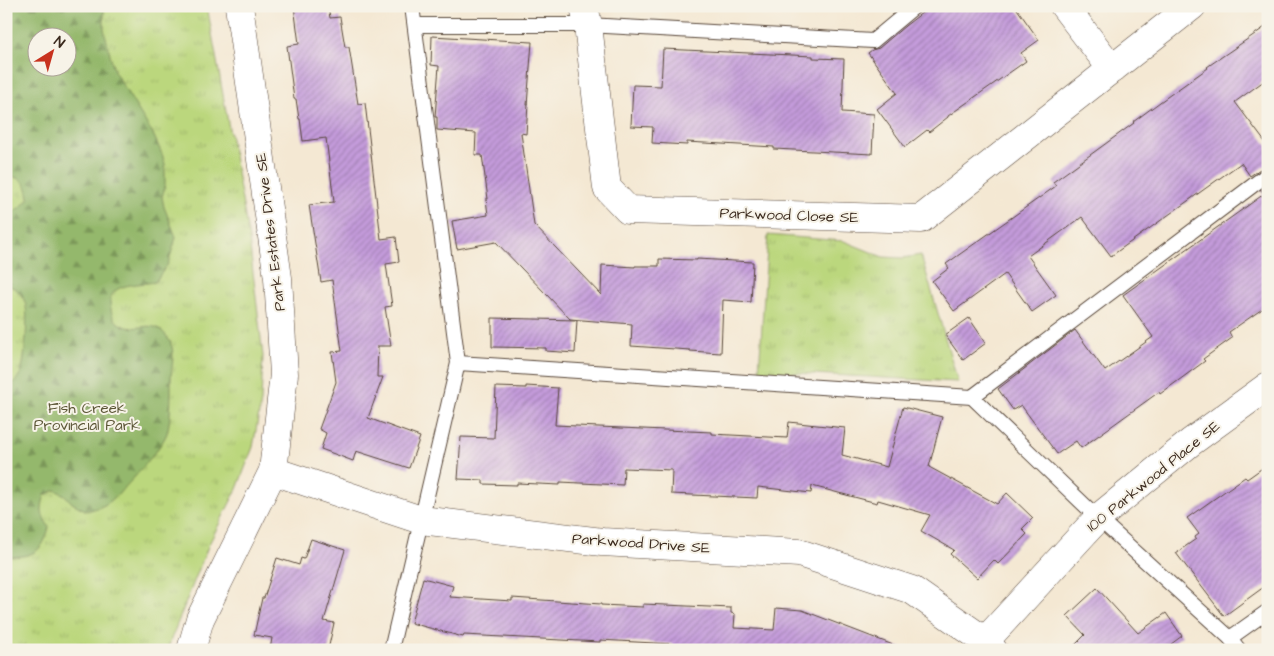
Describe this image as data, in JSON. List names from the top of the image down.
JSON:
{
  "streets": {
    "street": [
      "Parkwood Close SE",
      "Park Estates Drive SE",
      "100 Parkwood Place SE",
      "Parkwood Drive SE"
    ]
  },
  "crossings": [
    ["Park Estates Drive SE", "Parkwood Drive SE"],
    ["100 Parkwood Place SE", "Parkwood Drive SE"]
  ],
  "parks": ["Fish Creek Provincial Park"],
  "north": "top right"
}
